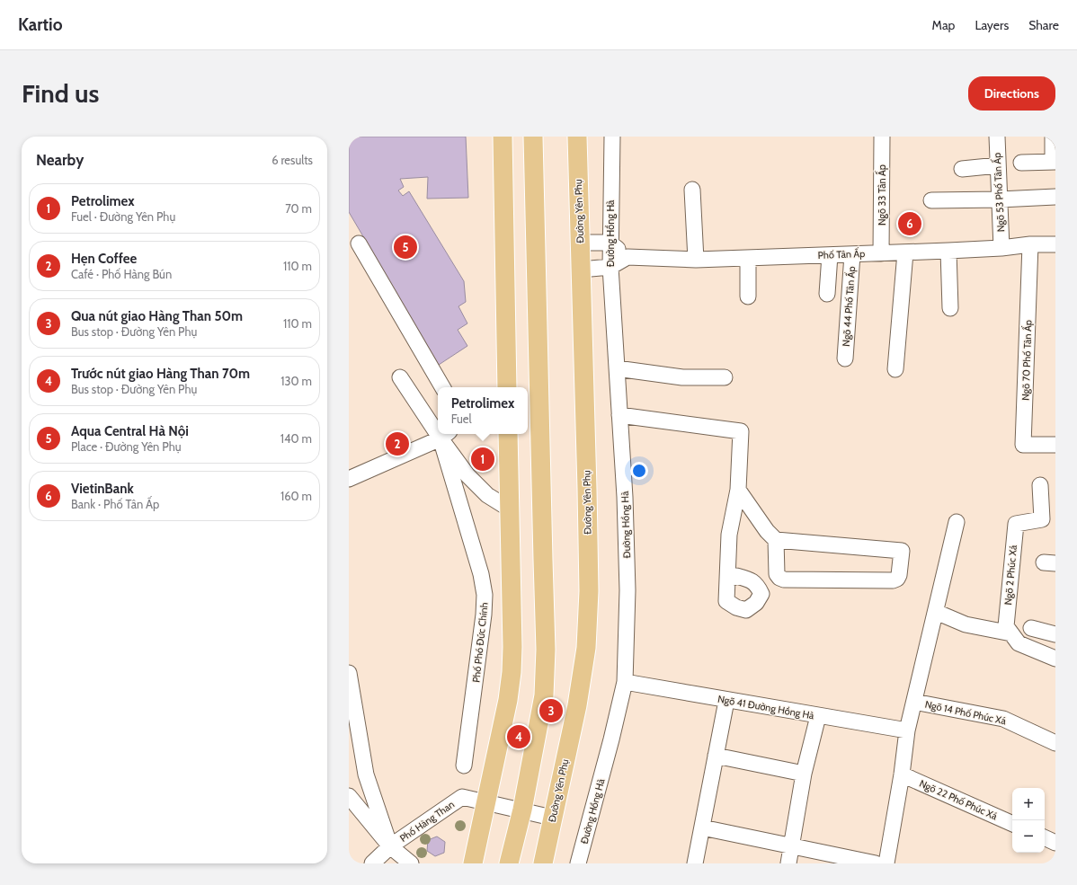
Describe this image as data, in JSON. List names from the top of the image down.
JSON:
{
  "streets": {
    "main road": ["Đường Yên Phụ"],
    "street": [
      "Ngõ 53 Phố Tân Ấp",
      "Ngõ 33 Tân Ấp",
      "Đường Hồng Hà",
      "Phố Tân Ấp",
      "Ngõ 44 Phố Tân Ấp",
      "Ngõ 70 Phố Tân Ấp",
      "Ngõ 2 Phúc Xá",
      "Phố Phó Đức Chính",
      "Ngõ 41 Đường Hồng Hà",
      "Ngõ 14 Phố Phúc Xá",
      "Ngõ 22 Phố Phúc Xá",
      "Phố Hàng Than"
    ]
  },
  "crossings": [
    ["Ngõ 53 Phố Tân Ấp", "Phố Tân Ấp"],
    ["Ngõ 33 Tân Ấp", "Phố Tân Ấp"],
    ["Đường Yên Phụ", "Phố Hàng Than"],
    ["Đường Hồng Hà", "Ngõ 41 Đường Hồng Hà"],
    ["Phố Tân Ấp", "Ngõ 44 Phố Tân Ấp"],
    ["Phố Tân Ấp", "Ngõ 70 Phố Tân Ấp"]
  ],
  "page": {
    "header": "Kartio",
    "nav": ["Map", "Layers", "Share"],
    "buttons": "Directions",
    "title": "Find us",
    "heading": ["Nearby", "6 results"],
    "list": [
      {
        "mark": "1",
        "name": "Petrolimex",
        "note": "Fuel · Đường Yên Phụ",
        "value": "70 m"
      },
      {
        "mark": "2",
        "name": "Hẹn Coffee",
        "note": "Café · Phố Hàng Bún",
        "value": "110 m"
      },
      {
        "mark": "3",
        "name": "Qua nút giao Hàng Than 50m",
        "note": "Bus stop · Đường Yên Phụ",
        "value": "110 m"
      },
      {
        "mark": "4",
        "name": "Trước nút giao Hàng Than 70m",
        "note": "Bus stop · Đường Yên Phụ",
        "value": "130 m"
      },
      {
        "mark": "5",
        "name": "Aqua Central Hà Nội",
        "note": "Place · Đường Yên Phụ",
        "value": "140 m"
      },
      {
        "mark": "6",
        "name": "VietinBank",
        "note": "Bank · Phố Tân Ấp",
        "value": "160 m"
      }
    ],
    "pins": [
      "6",
      "5",
      "2",
      "1",
      "3",
      "4"
    ],
    "popup": ["Petrolimex", "Fuel"],
    "map_buttons": ["+", "−"]
  }
}
